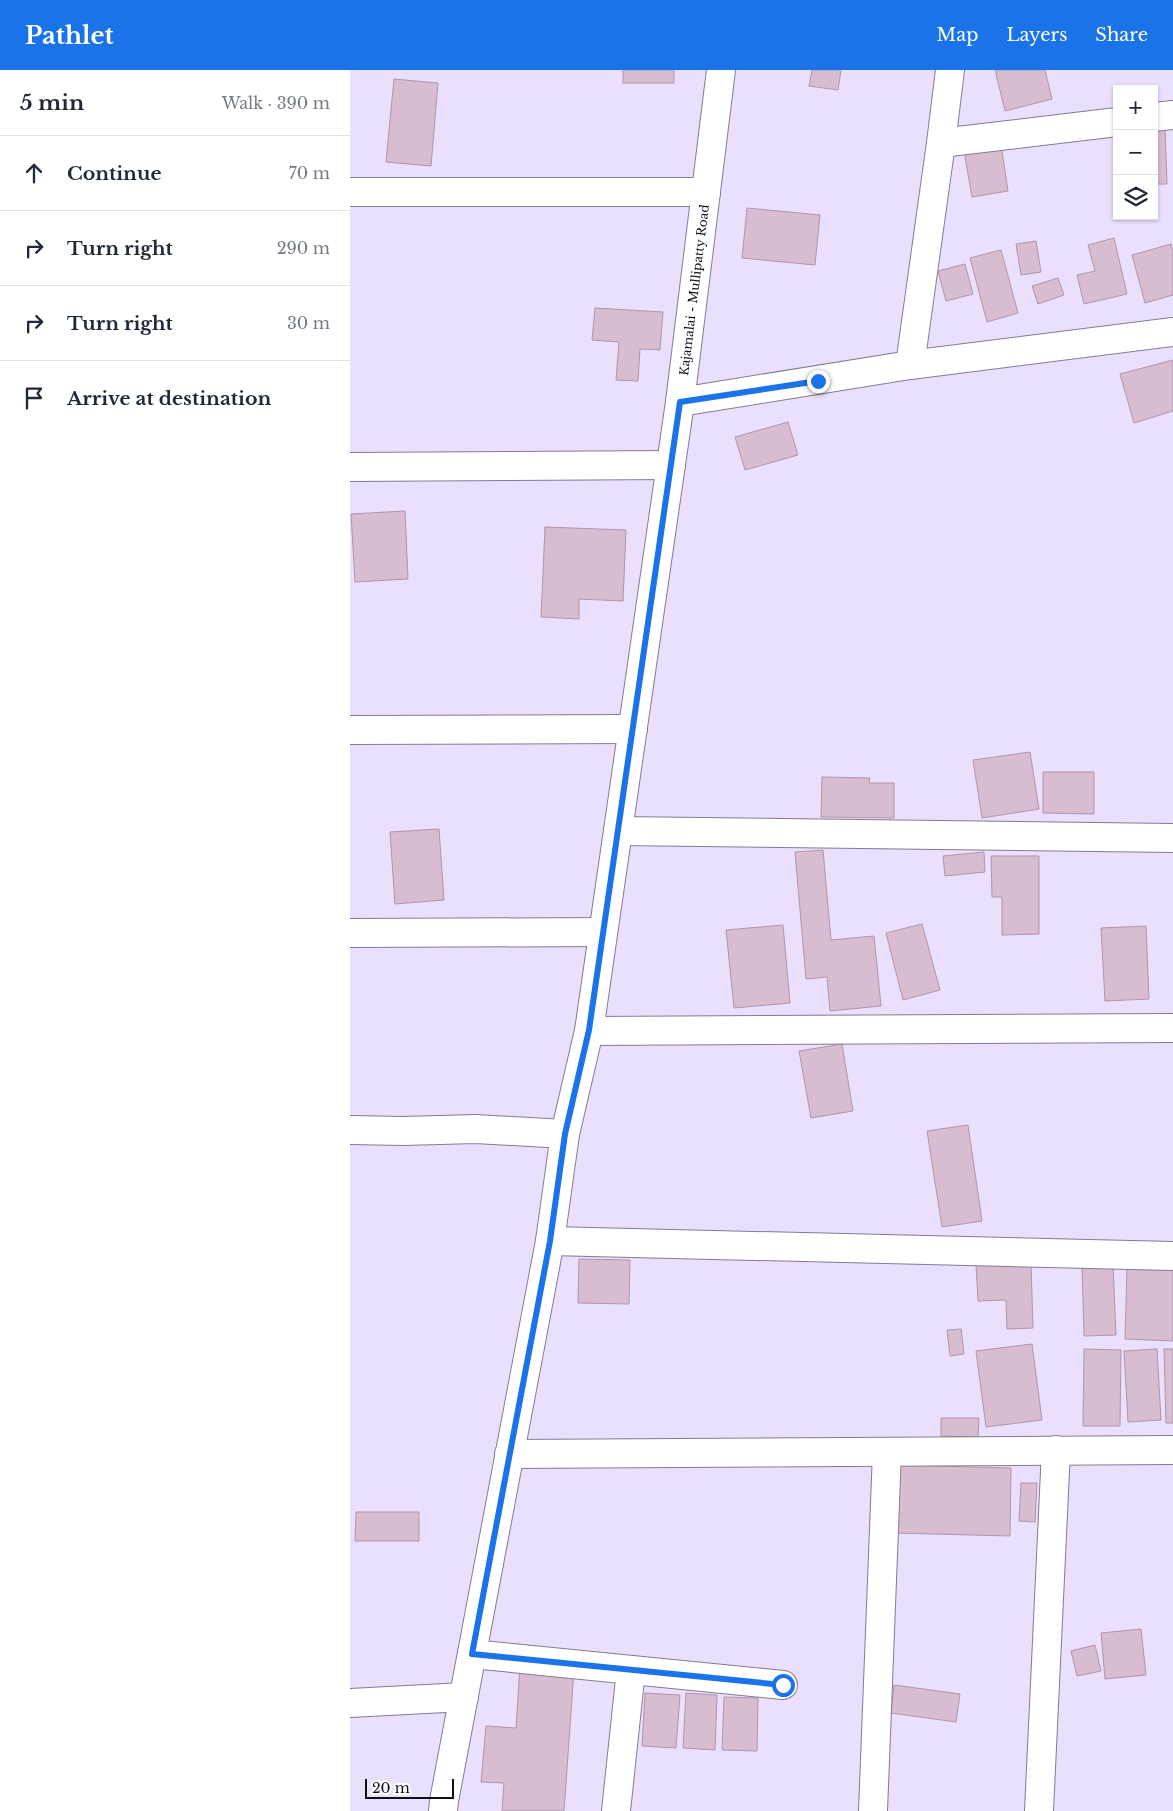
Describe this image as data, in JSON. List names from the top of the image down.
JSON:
{
  "streets": {
    "street": ["Kajamalai - Mullipatty Road"]
  },
  "scale_bar": "20 m",
  "page": {
    "header": "Pathlet",
    "nav": ["Map", "Layers", "Share"],
    "heading": ["5 min", "Walk · 390 m"],
    "map_buttons": ["+", "−"],
    "list": [
      ["Continue", "70 m"],
      ["Turn right", "290 m"],
      ["Turn right", "30 m"],
      "Arrive at destination"
    ],
    "scale": "20 m"
  }
}
